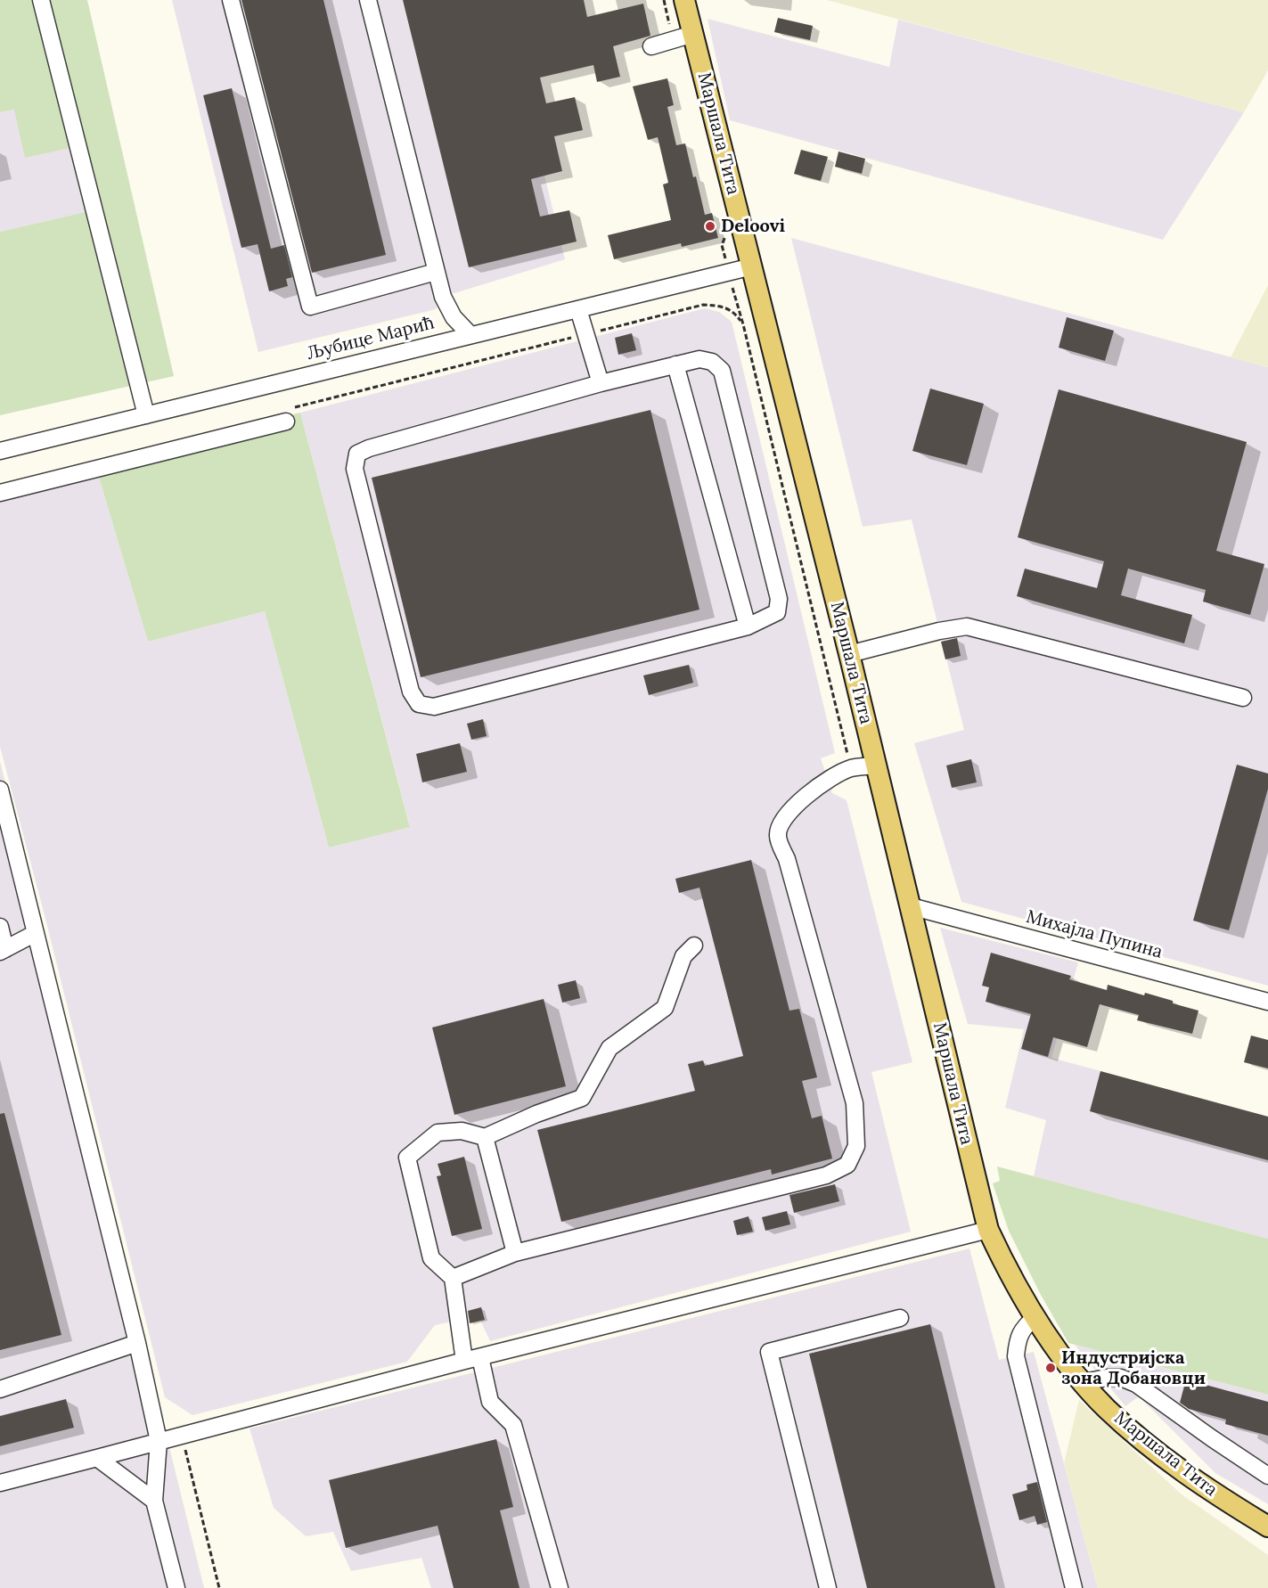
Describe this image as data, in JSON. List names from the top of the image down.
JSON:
{
  "streets": {
    "main road": ["Маршала Тита"],
    "street": ["Љубице Марић", "Михајла Пупина"]
  },
  "crossings": [
    ["Маршала Тита", "Љубице Марић"],
    ["Маршала Тита", "Михајла Пупина"]
  ],
  "places": ["Deloovi", "Индустријска зона Добановци"]
}
